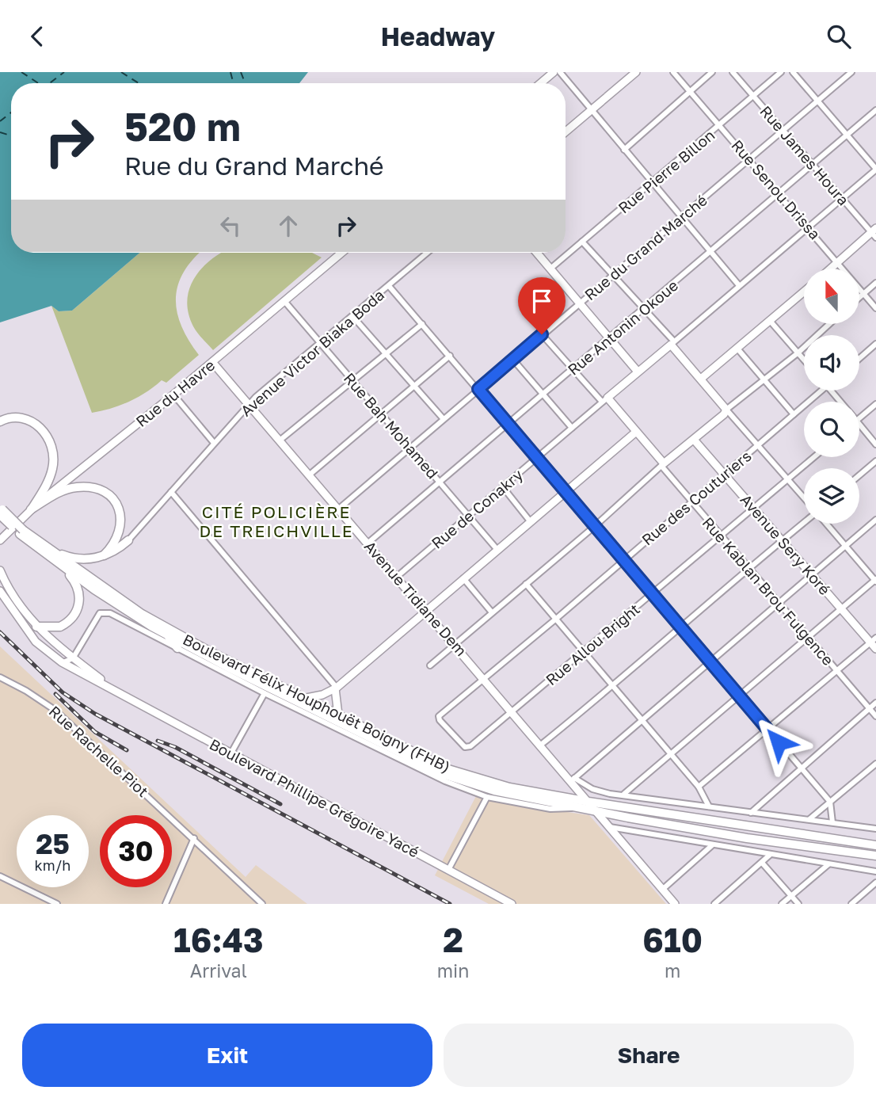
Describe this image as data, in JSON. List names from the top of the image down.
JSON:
{
  "streets": {
    "main road": ["Boulevard Félix Houphouët Boigny (FHB)"],
    "street": [
      "Rue James Houra",
      "Rue Pierre Billon",
      "Rue Senou Drissa",
      "Rue du Grand Marché",
      "Rue Antonin Okoue",
      "Avenue Victor Biaka Boda",
      "Rue du Havre",
      "Rue Bah Mohamed",
      "Rue des Couturiers",
      "Rue de Conakry",
      "Avenue Sery Koré",
      "Rue Kablan Brou Fulgence",
      "Avenue Tidiane Dem",
      "Rue Allou Bright",
      "Rue Rachelle Piot",
      "Boulevard Phillipe Grégoire Yacé"
    ]
  },
  "crossings": [
    ["Rue James Houra", "Rue Pierre Billon"],
    ["Rue James Houra", "Rue du Grand Marché"],
    ["Rue James Houra", "Rue Antonin Okoue"],
    ["Rue Pierre Billon", "Rue Senou Drissa"],
    ["Rue Senou Drissa", "Rue du Grand Marché"],
    ["Rue Senou Drissa", "Rue Antonin Okoue"],
    ["Rue du Grand Marché", "Rue Bah Mohamed"],
    ["Rue du Grand Marché", "Avenue Tidiane Dem"],
    ["Rue Antonin Okoue", "Rue Bah Mohamed"],
    ["Rue Antonin Okoue", "Avenue Tidiane Dem"],
    ["Avenue Victor Biaka Boda", "Rue Bah Mohamed"],
    ["Avenue Victor Biaka Boda", "Avenue Tidiane Dem"],
    ["Rue du Havre", "Rue Bah Mohamed"],
    ["Rue du Havre", "Avenue Tidiane Dem"],
    ["Rue Bah Mohamed", "Rue de Conakry"],
    ["Rue des Couturiers", "Avenue Sery Koré"],
    ["Rue des Couturiers", "Rue Kablan Brou Fulgence"],
    ["Rue des Couturiers", "Avenue Tidiane Dem"],
    ["Rue des Couturiers", "Rue Allou Bright"],
    ["Rue de Conakry", "Avenue Tidiane Dem"],
    ["Avenue Sery Koré", "Rue Allou Bright"],
    ["Rue Kablan Brou Fulgence", "Rue Allou Bright"],
    ["Avenue Tidiane Dem", "Rue Allou Bright"],
    ["Avenue Tidiane Dem", "Boulevard Félix Houphouët Boigny (FHB)"],
    ["Boulevard Félix Houphouët Boigny (FHB)", "Boulevard Phillipe Grégoire Yacé"]
  ],
  "districts": ["CITÉ POLICIÈRE DE TREICHVILLE"],
  "north": "top",
  "page": {
    "header": "Headway",
    "turn": ["520 m", "Rue du Grand Marché"],
    "speed": "25 km/h",
    "limit": "30",
    "eta": [
      "16:43",
      "Arrival",
      "2",
      "min",
      "610",
      "m"
    ],
    "buttons": ["Exit", "Share"]
  }
}
